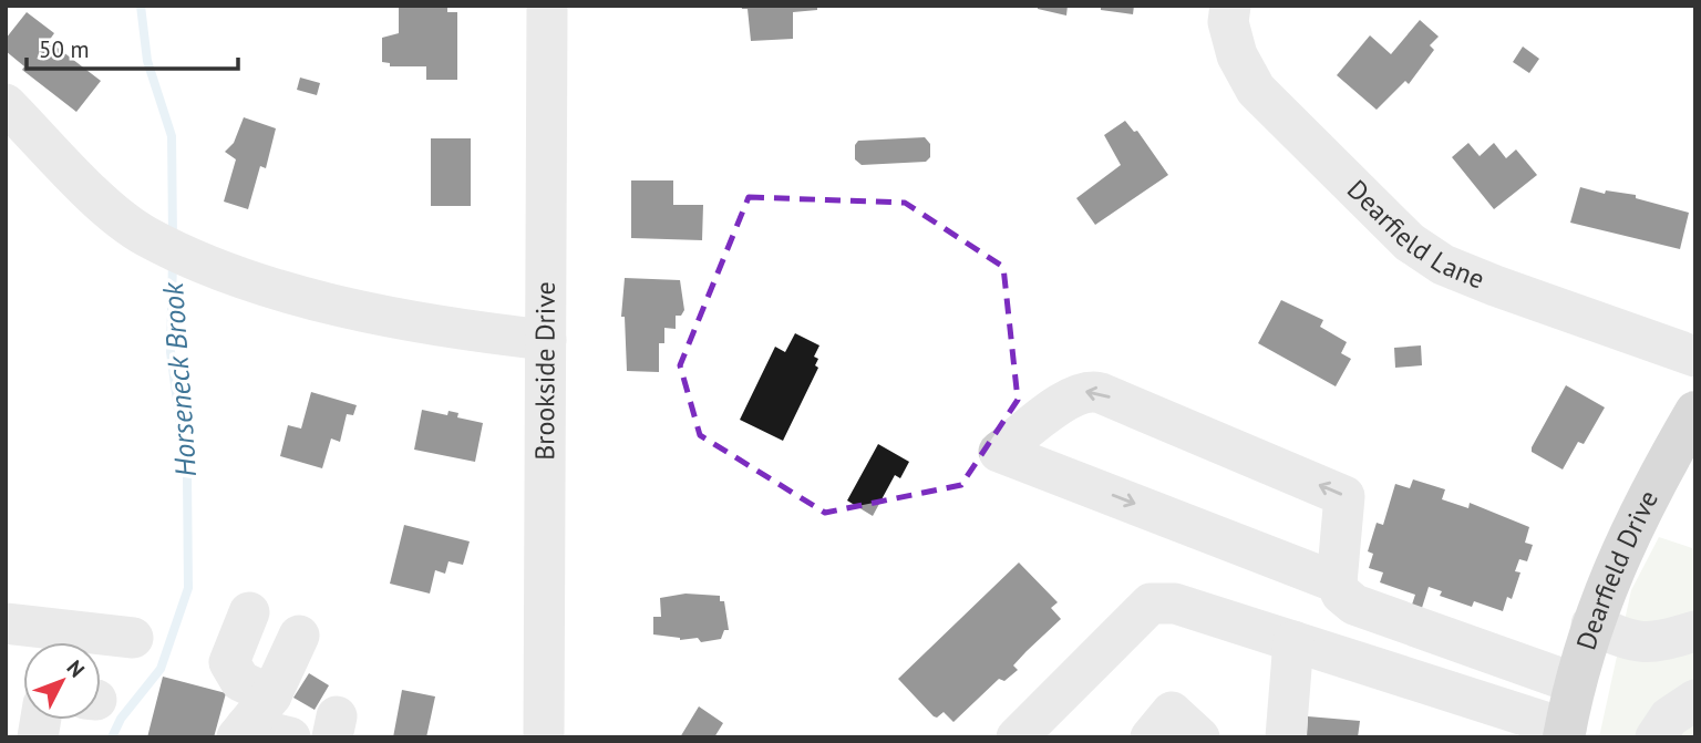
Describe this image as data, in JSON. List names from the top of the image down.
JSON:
{
  "streets": {
    "main road": ["Dearfield Drive"],
    "street": ["Dearfield Lane", "Brookside Drive"]
  },
  "water": ["Horseneck Brook"],
  "scale_bar": "50 m",
  "north": "top right"
}
